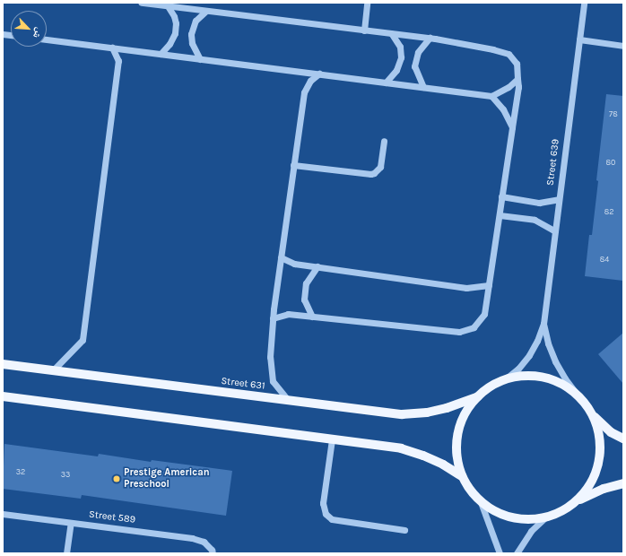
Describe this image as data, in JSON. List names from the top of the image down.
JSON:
{
  "streets": {
    "main road": ["Street 631"],
    "street": ["Street 639", "Street 589"]
  },
  "places": ["Prestige American Preschool"],
  "house_numbers": [
    "78",
    "80",
    "82",
    "84",
    "32",
    "33"
  ],
  "north": "bottom right"
}
